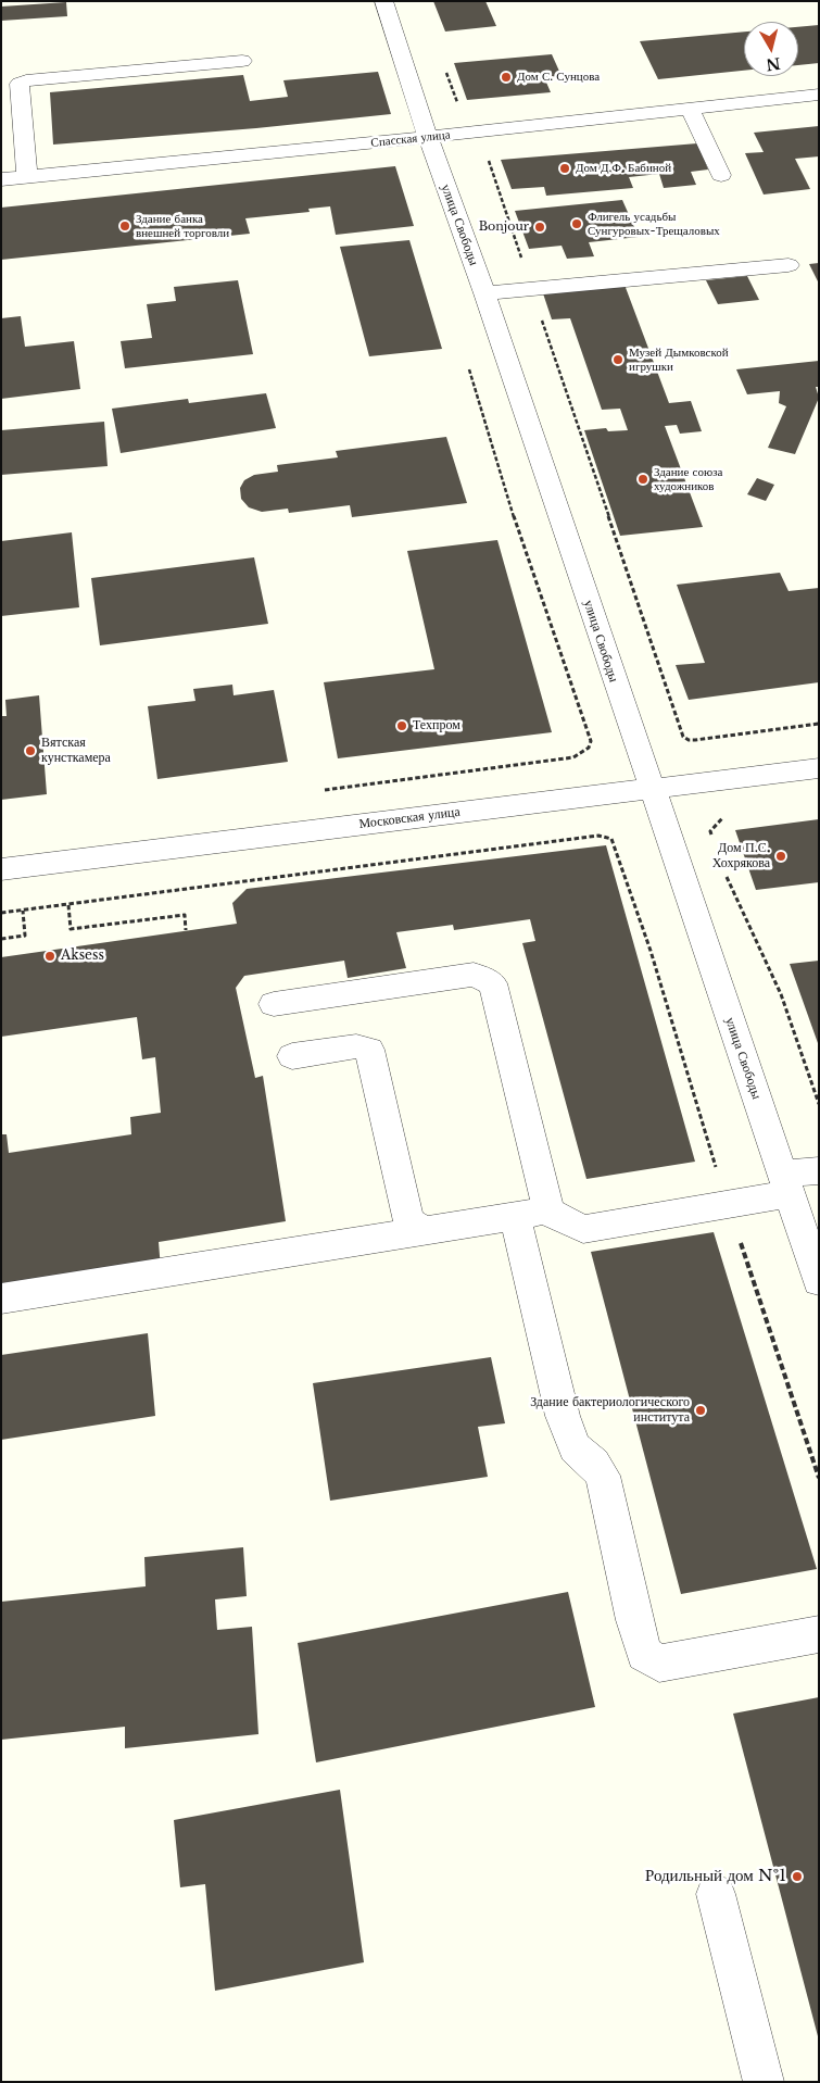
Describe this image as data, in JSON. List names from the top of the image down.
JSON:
{
  "streets": {
    "street": ["Спасская улица", "улица Свободы", "Московская улица"]
  },
  "crossings": [
    ["Спасская улица", "улица Свободы"],
    ["улица Свободы", "Московская улица"]
  ],
  "places": [
    "Дом С. Сунцова",
    "Дом Д.Ф. Бабиной",
    "Флигель усадьбы Сунгуровых-Трещаловых",
    "Здание банка внешней торговли",
    "Bonjour",
    "Музей Дымковской игрушки",
    "Здание союза художников",
    "Техпром",
    "Вятская кунсткамера",
    "Дом П.С. Хохрякова",
    "Aksess",
    "Здание бактериологического института",
    "Родильный дом №1"
  ],
  "north": "bottom"
}
